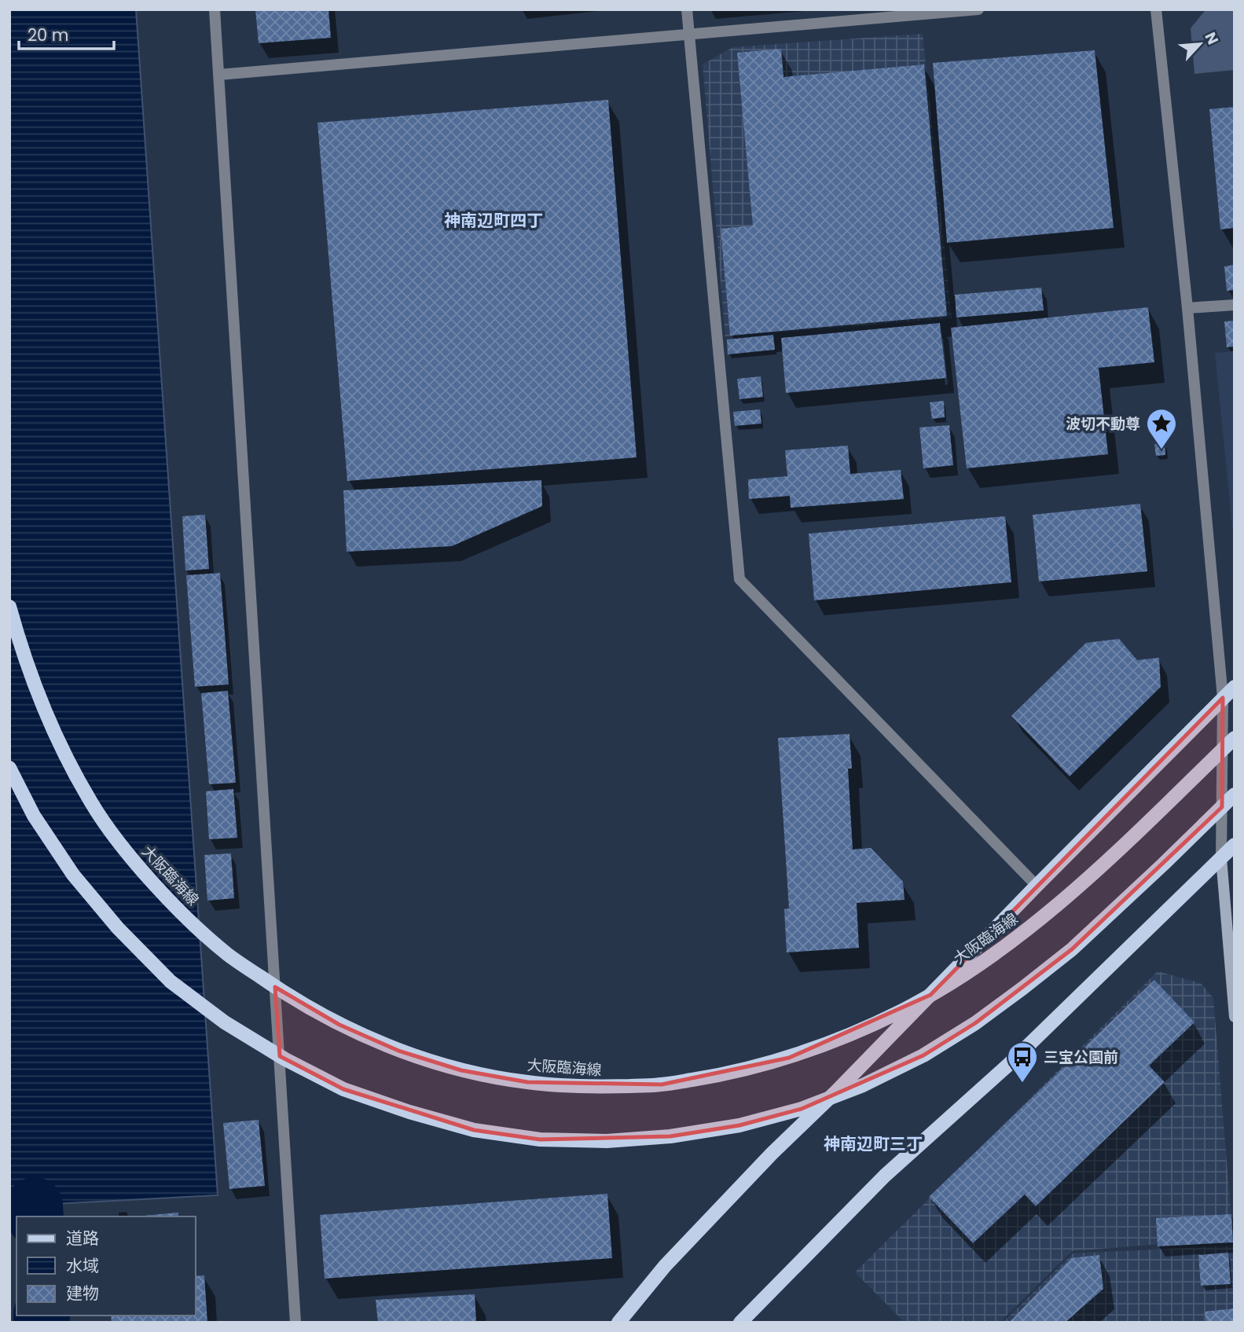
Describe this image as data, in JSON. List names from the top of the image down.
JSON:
{
  "streets": {
    "main road": ["大阪臨海線"]
  },
  "districts": ["神南辺町四丁", "神南辺町三丁"],
  "places": {
    "place": ["波切不動尊"],
    "bus stop": ["三宝公園前"]
  },
  "legend": ["道路", "水域", "建物"],
  "scale_bar": "20 m",
  "north": "top right"
}
